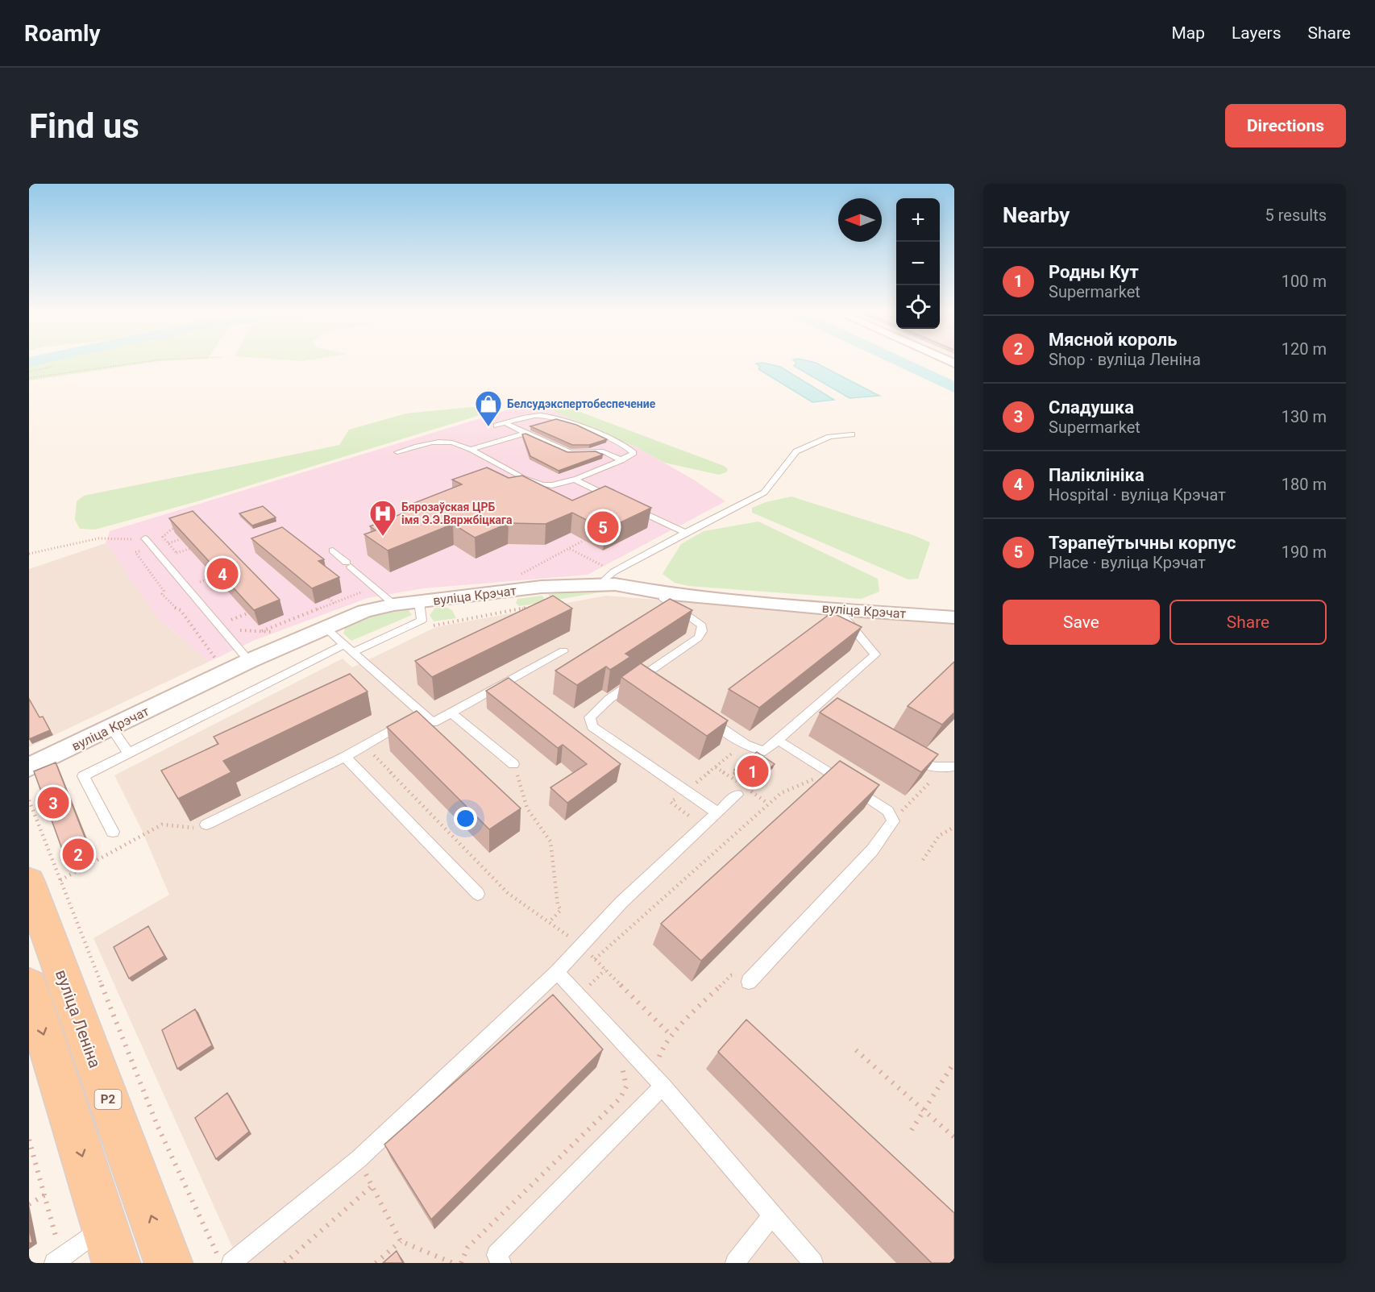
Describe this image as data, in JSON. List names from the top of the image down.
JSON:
{
  "streets": {
    "main road": ["вуліца Леніна", "Р2"],
    "street": ["вуліца Крэчат"]
  },
  "places": {
    "shop": ["Белсудэкспертобеспечение"],
    "hospital": ["Бярозаўская ЦРБ імя Э.Э.Вяржбіцкага"]
  },
  "north": "left",
  "page": {
    "header": "Roamly",
    "nav": ["Map", "Layers", "Share"],
    "buttons": [
      "Directions",
      ["Save", "Share"]
    ],
    "title": "Find us",
    "heading": ["Nearby", "5 results"],
    "map_buttons": ["+", "−"],
    "list": [
      {
        "mark": "1",
        "name": "Родны Кут",
        "note": "Supermarket",
        "value": "100 m"
      },
      {
        "mark": "2",
        "name": "Мясной король",
        "note": "Shop · вуліца Леніна",
        "value": "120 m"
      },
      {
        "mark": "3",
        "name": "Сладушка",
        "note": "Supermarket",
        "value": "130 m"
      },
      {
        "mark": "4",
        "name": "Паліклініка",
        "note": "Hospital · вуліца Крэчат",
        "value": "180 m"
      },
      {
        "mark": "5",
        "name": "Тэрапеўтычны корпус",
        "note": "Place · вуліца Крэчат",
        "value": "190 m"
      }
    ],
    "pins": [
      "5",
      "4",
      "1",
      "3",
      "2"
    ]
  }
}
